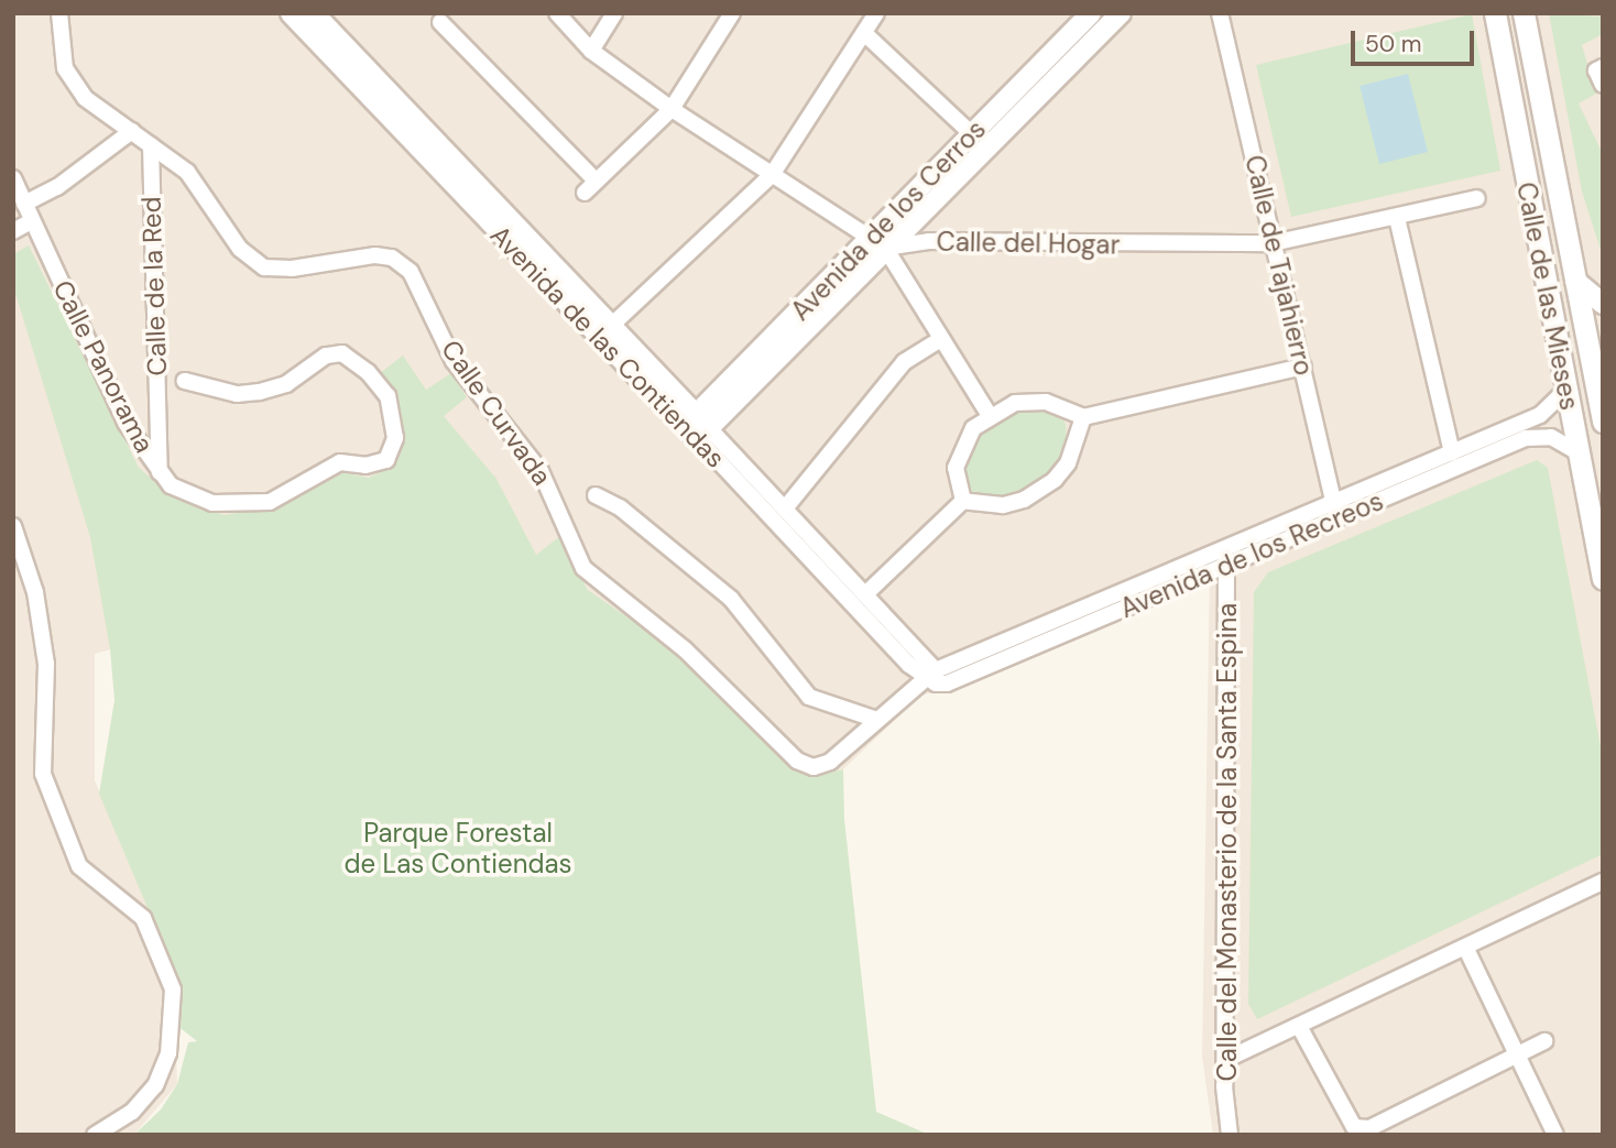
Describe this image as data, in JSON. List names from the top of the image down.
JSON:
{
  "streets": {
    "main road": ["Calle de las Mieses"],
    "street": [
      "Avenida de los Cerros",
      "Calle del Hogar",
      "Calle de Tajahierro",
      "Calle de la Red",
      "Avenida de las Contiendas",
      "Calle Panorama",
      "Calle Curvada",
      "Avenida de los Recreos",
      "Calle del Monasterio de la Santa Espina"
    ]
  },
  "crossings": [
    ["Avenida de los Cerros", "Calle del Hogar"],
    ["Avenida de los Cerros", "Avenida de las Contiendas"],
    ["Calle del Hogar", "Calle de Tajahierro"],
    ["Calle de Tajahierro", "Avenida de los Recreos"],
    ["Calle de la Red", "Calle Panorama"],
    ["Calle de la Red", "Calle Curvada"],
    ["Calle de las Mieses", "Avenida de los Recreos"],
    ["Avenida de las Contiendas", "Calle Curvada"],
    ["Avenida de las Contiendas", "Avenida de los Recreos"],
    ["Calle Curvada", "Avenida de los Recreos"],
    ["Avenida de los Recreos", "Calle del Monasterio de la Santa Espina"]
  ],
  "parks": ["Parque Forestal de Las Contiendas"],
  "scale_bar": "50 m"
}
